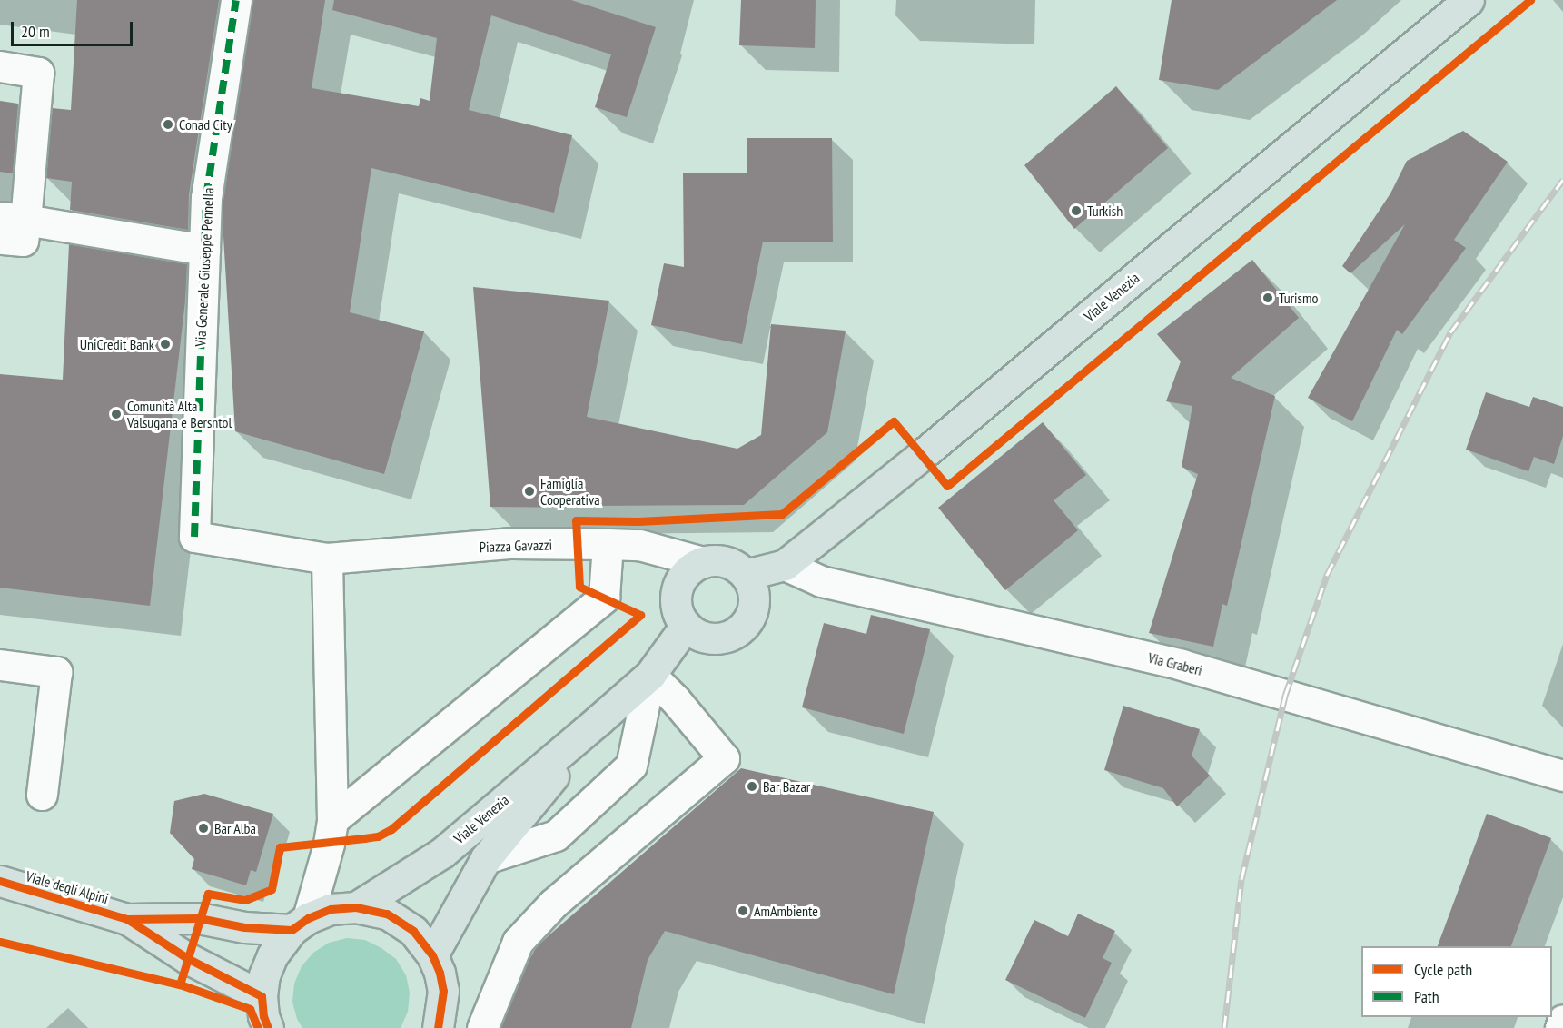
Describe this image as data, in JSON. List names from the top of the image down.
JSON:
{
  "streets": {
    "main road": ["Viale Venezia", "Viale degli Alpini"],
    "street": ["Via Generale Giuseppe Pennella", "Piazza Gavazzi", "Via Graberi"]
  },
  "crossings": [
    ["Via Generale Giuseppe Pennella", "Piazza Gavazzi"],
    ["Viale Venezia", "Piazza Gavazzi"],
    ["Viale Venezia", "Via Graberi"]
  ],
  "places": [
    "Conad City",
    "Turkish",
    "Turismo",
    "UniCredit Bank",
    "Comunità Alta Valsugana e Bersntol",
    "Famiglia Cooperativa",
    "Bar Bazar",
    "Bar Alba",
    "AmAmbiente"
  ],
  "legend": ["Cycle path", "Path"],
  "scale_bar": "20 m"
}
